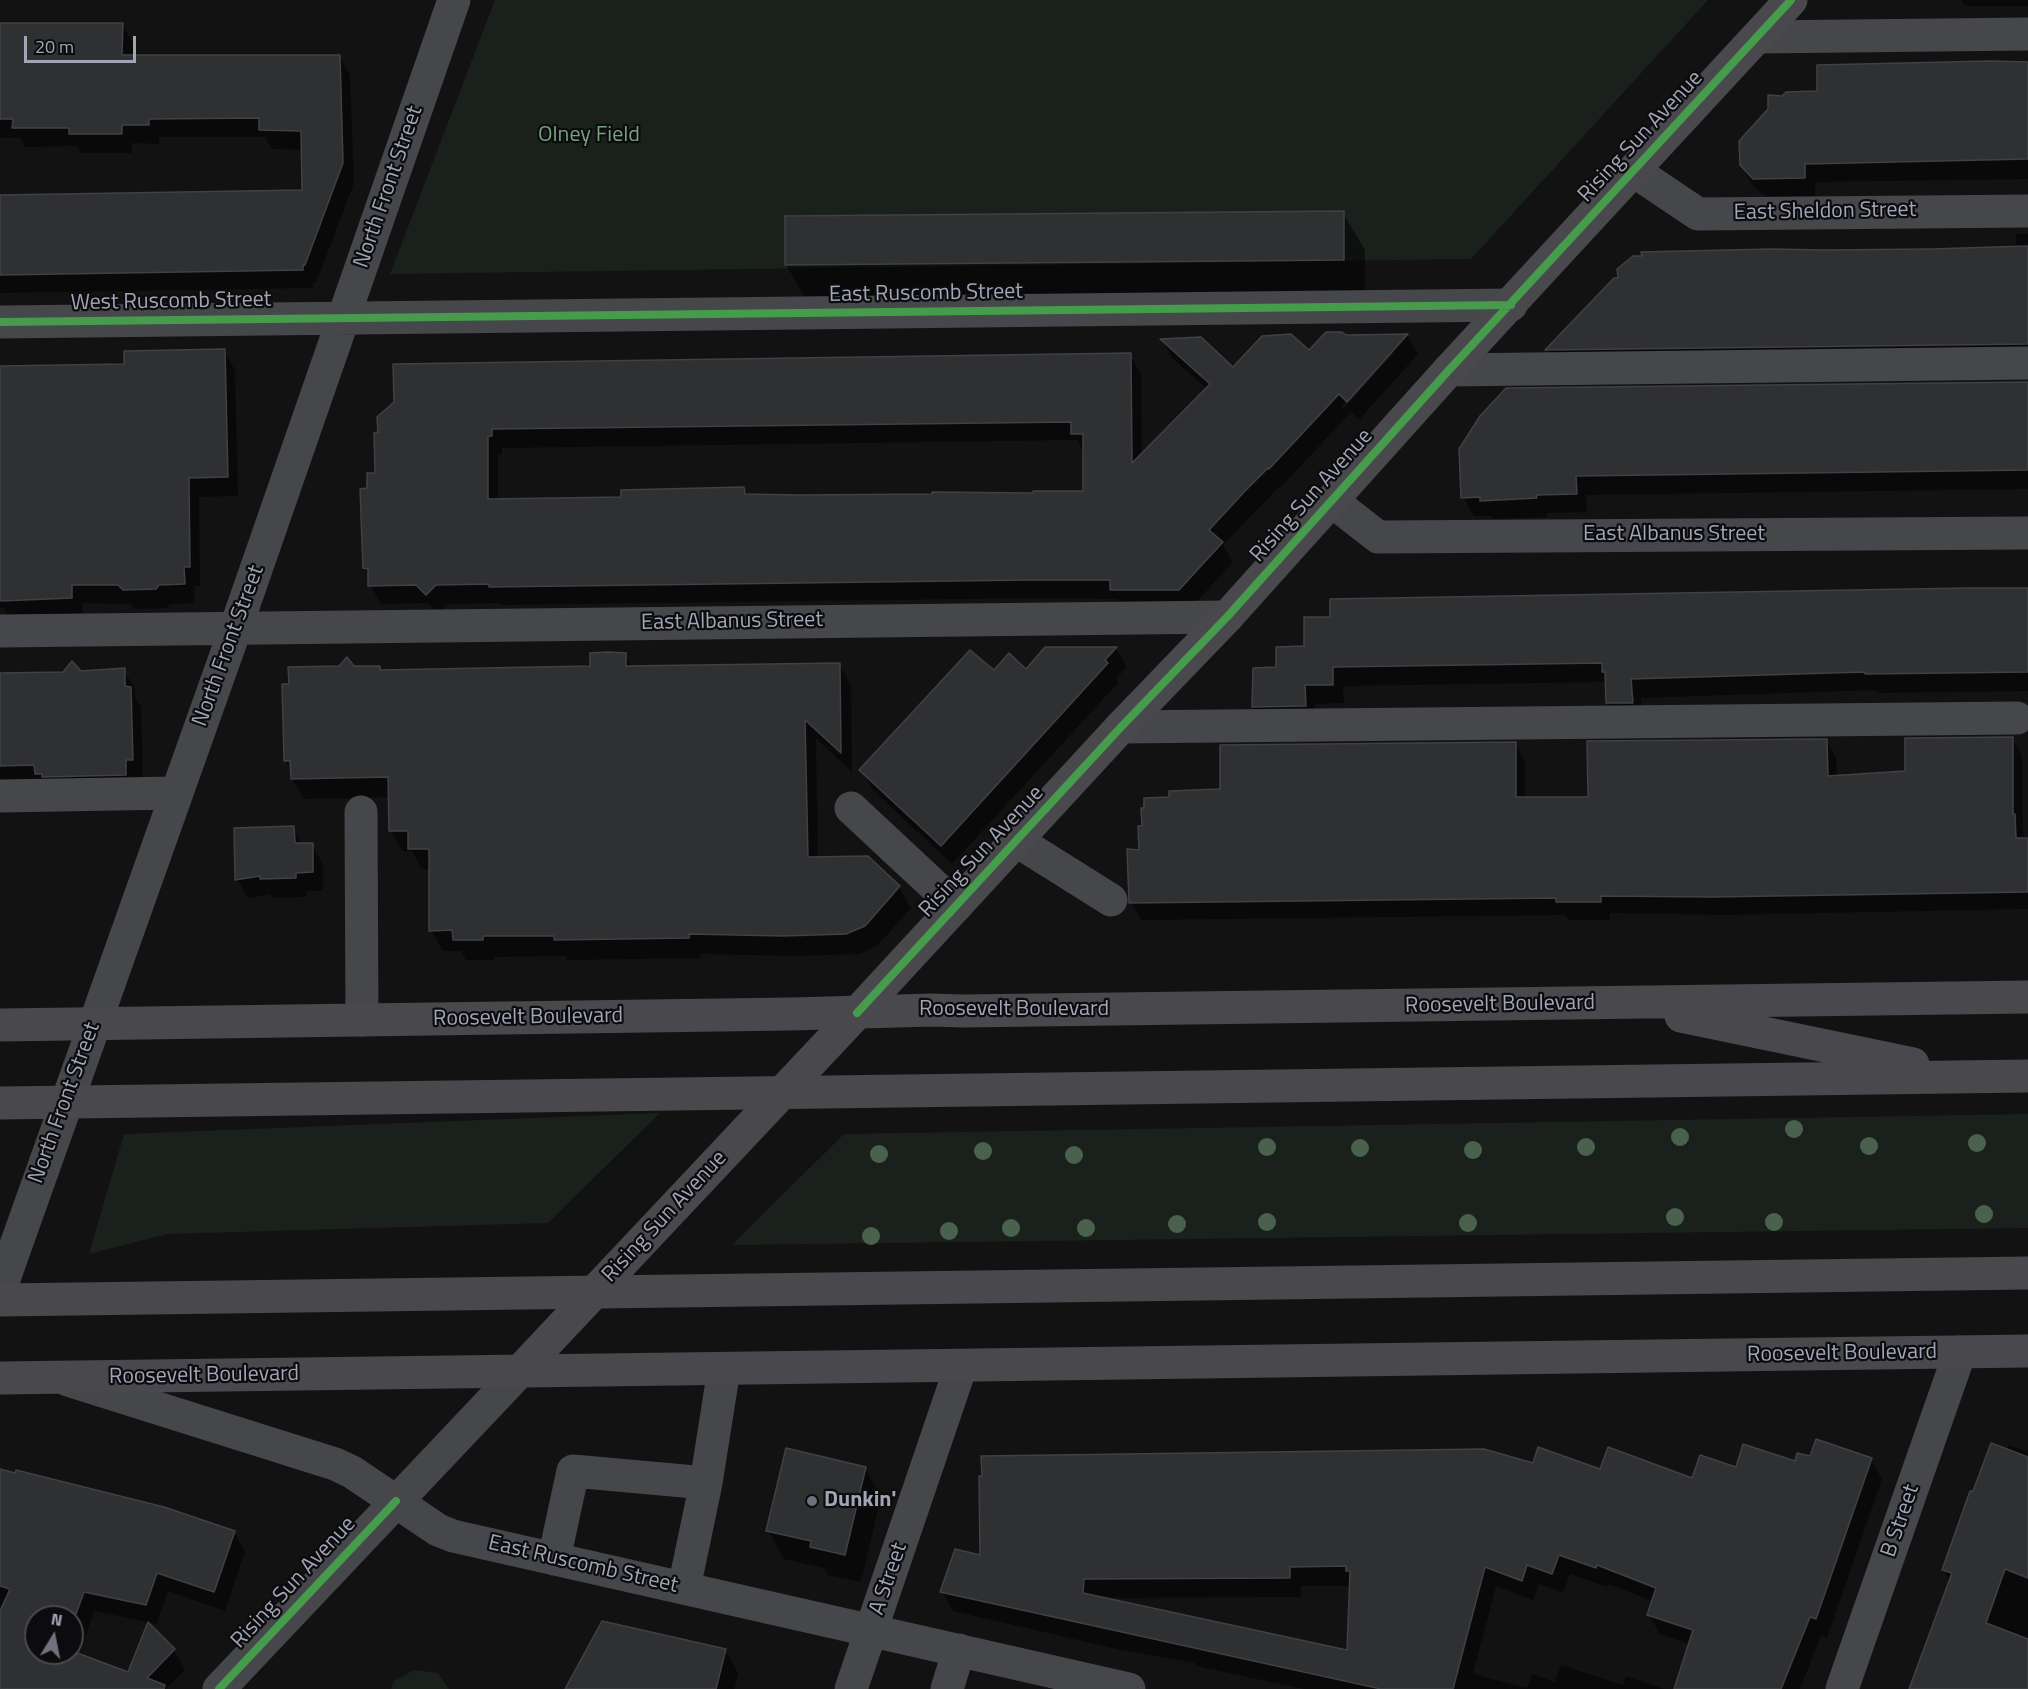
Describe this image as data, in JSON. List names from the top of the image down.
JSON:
{
  "streets": {
    "main road": ["Rising Sun Avenue", "Roosevelt Boulevard"],
    "street": [
      "North Front Street",
      "East Sheldon Street",
      "East Ruscomb Street",
      "West Ruscomb Street",
      "East Albanus Street",
      "B Street",
      "A Street"
    ]
  },
  "crossings": [
    ["Rising Sun Avenue", "East Sheldon Street"],
    ["Rising Sun Avenue", "East Ruscomb Street"],
    ["Rising Sun Avenue", "East Albanus Street"],
    ["Rising Sun Avenue", "Roosevelt Boulevard"],
    ["North Front Street", "East Ruscomb Street"],
    ["North Front Street", "West Ruscomb Street"],
    ["North Front Street", "East Albanus Street"],
    ["North Front Street", "Roosevelt Boulevard"],
    ["East Ruscomb Street", "West Ruscomb Street"],
    ["East Ruscomb Street", "Roosevelt Boulevard"],
    ["East Ruscomb Street", "A Street"],
    ["Roosevelt Boulevard", "B Street"],
    ["Roosevelt Boulevard", "A Street"]
  ],
  "parks": ["Olney Field"],
  "places": ["Dunkin'"],
  "scale_bar": "20 m",
  "north": "top"
}
